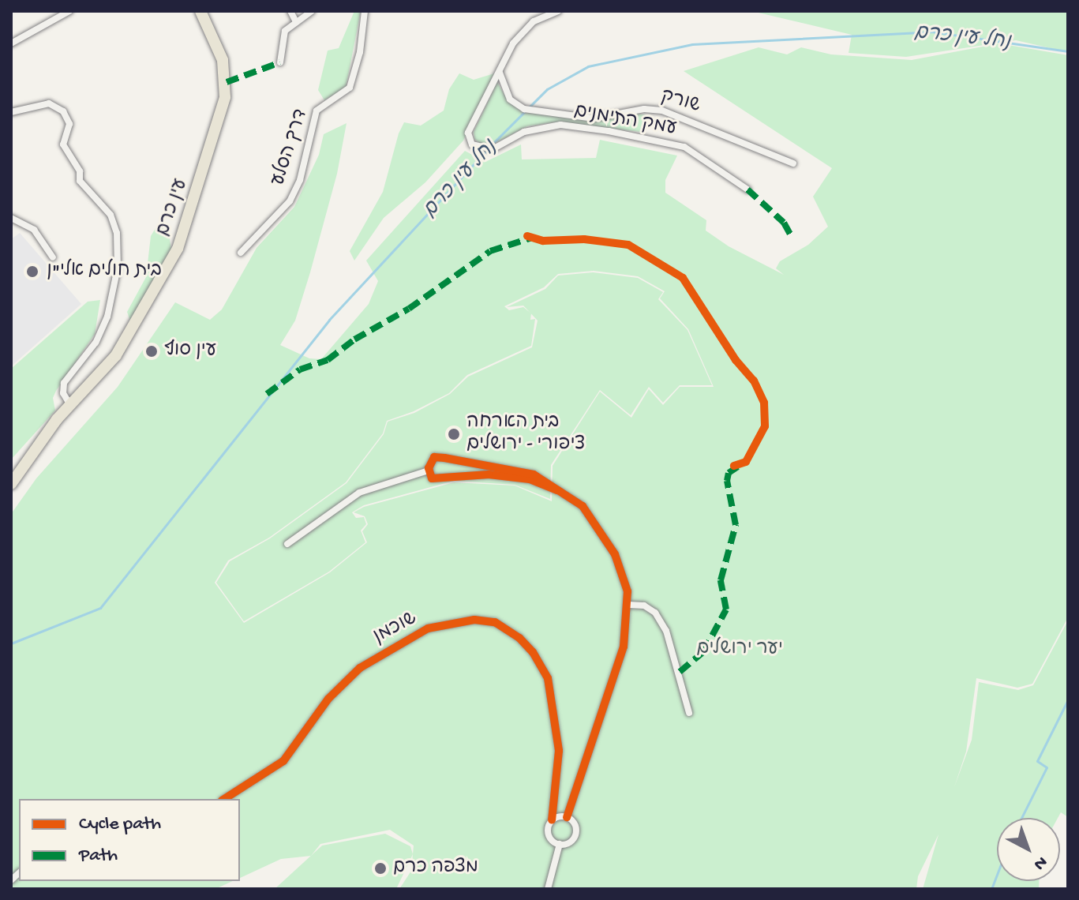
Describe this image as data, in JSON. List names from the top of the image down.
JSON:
{
  "streets": {
    "main road": ["עין כרם"],
    "street": [
      "שורק",
      "עמק התימנים",
      "דרך הסלע",
      "שוכמן"
    ]
  },
  "crossings": [
    ["שורק", "עמק התימנים"]
  ],
  "water": ["נחל עין כרם"],
  "parks": ["יער ירושלים"],
  "places": [
    "בית חולים אלי\"ן",
    "עין סוף",
    "בית הארחה ציפורי - ירושלים",
    "מצפה כרם"
  ],
  "legend": ["Cycle path", "Path"],
  "north": "bottom right"
}
